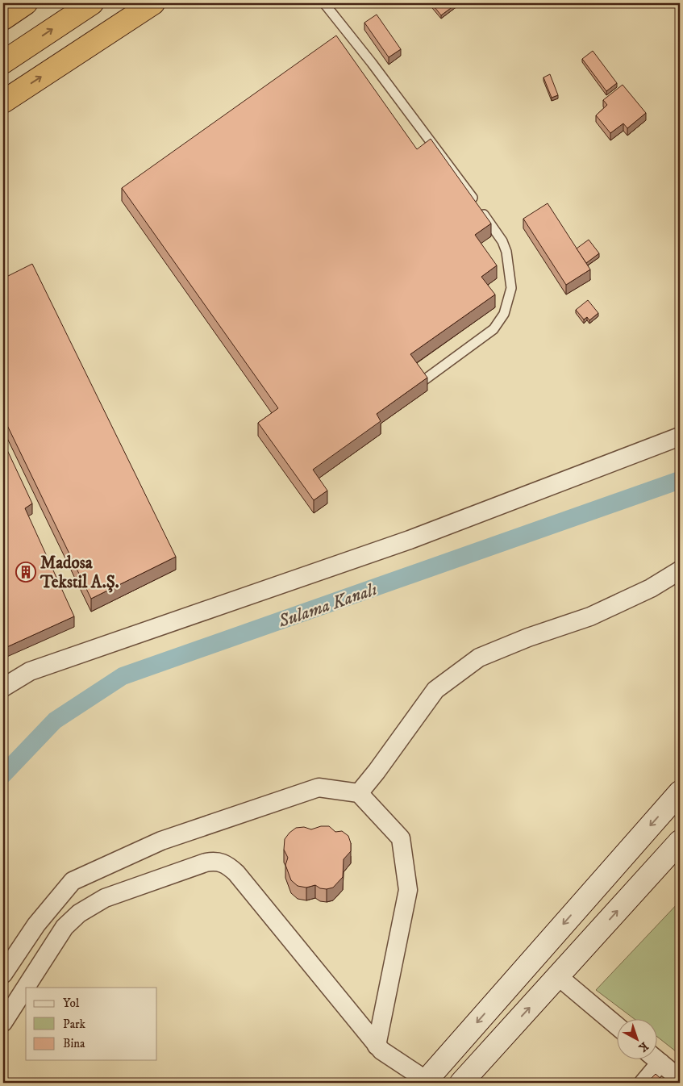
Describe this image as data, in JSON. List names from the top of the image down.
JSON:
{
  "water": ["Sulama Kanalı"],
  "places": {
    "building": ["Madosa Tekstil A.Ş."]
  },
  "legend": ["Yol", "Park", "Bina"],
  "north": "bottom right"
}
